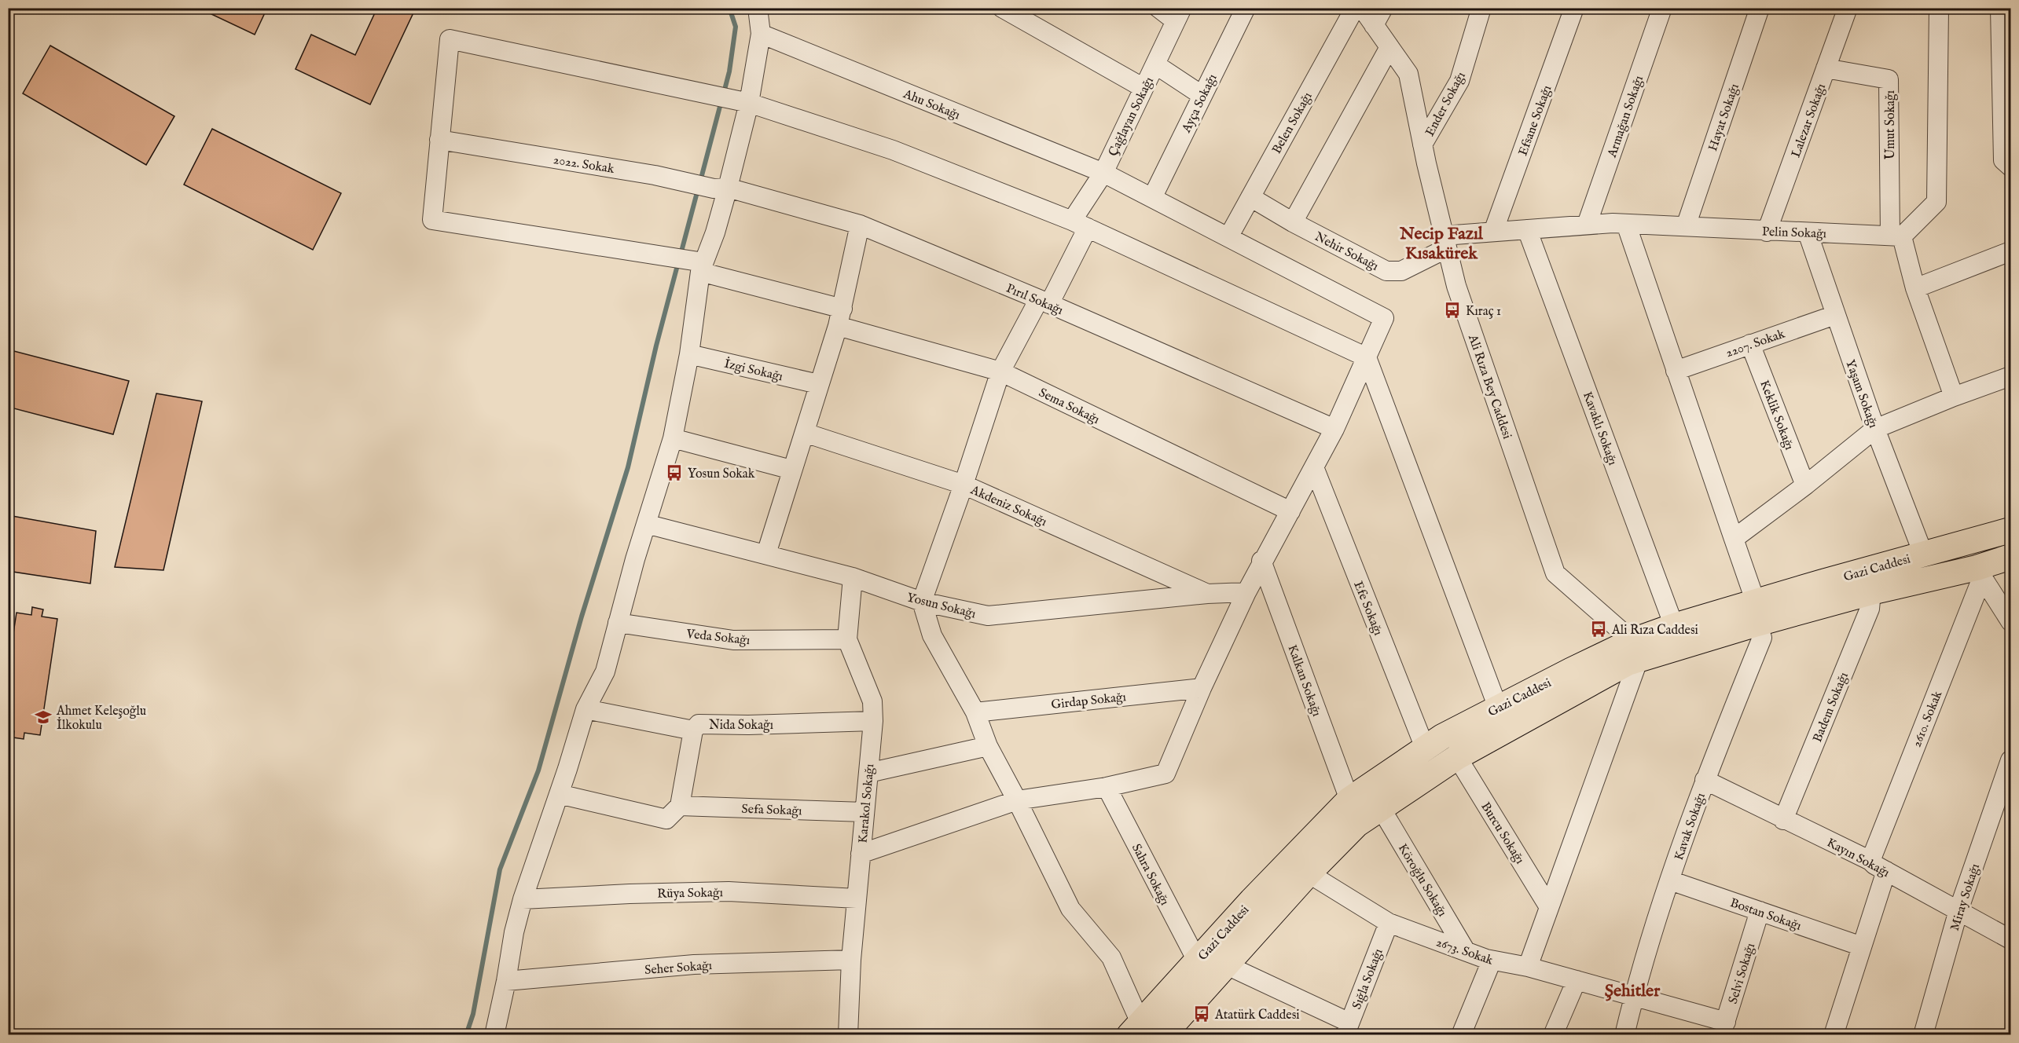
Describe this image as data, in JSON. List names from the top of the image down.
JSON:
{
  "streets": {
    "main road": ["Gazi Caddesi"],
    "street": [
      "Ayça Sokağı",
      "Ahu Sokağı",
      "Ender Sokağı",
      "Çağlayan Sokağı",
      "Armağan Sokağı",
      "Hayat Sokağı",
      "Efsane Sokağı",
      "Lalezar Sokağı",
      "Belen Sokağı",
      "Umut Sokağı",
      "2022. Sokak",
      "Pelin Sokağı",
      "Nehir Sokağı",
      "Pırıl Sokağı",
      "2207. Sokak",
      "İzgi Sokağı",
      "Ali Rıza Bey Caddesi",
      "Yaşam Sokağı",
      "Sema Sokağı",
      "Keklik Sokağı",
      "Kavaklı Sokağı",
      "Akdeniz Sokağı",
      "Yosun Sokağı",
      "Efe Sokağı",
      "Veda Sokağı",
      "Kalkan Sokağı",
      "Girdap Sokağı",
      "Badem Sokağı",
      "2610. Sokak",
      "Nida Sokağı",
      "Karakol Sokağı",
      "Sefa Sokağı",
      "Kavak Sokağı",
      "Burcu Sokağı",
      "Kayın Sokağı",
      "Sahra Sokağı",
      "Köroğlu Sokağı",
      "Rüya Sokağı",
      "Miray Sokağı",
      "Bostan Sokağı",
      "2673. Sokak",
      "Seher Sokağı",
      "Selvi Sokağı",
      "Sığla Sokağı"
    ]
  },
  "crossings": [
    ["Ayça Sokağı", "Ahu Sokağı"],
    ["Ahu Sokağı", "Çağlayan Sokağı"],
    ["Ahu Sokağı", "Belen Sokağı"],
    ["Ender Sokağı", "Ali Rıza Bey Caddesi"],
    ["Çağlayan Sokağı", "Pırıl Sokağı"],
    ["Çağlayan Sokağı", "Sema Sokağı"],
    ["Çağlayan Sokağı", "Akdeniz Sokağı"],
    ["Çağlayan Sokağı", "Yosun Sokağı"],
    ["Armağan Sokağı", "Pelin Sokağı"],
    ["Hayat Sokağı", "Pelin Sokağı"],
    ["Efsane Sokağı", "Pelin Sokağı"],
    ["Lalezar Sokağı", "Umut Sokağı"],
    ["Lalezar Sokağı", "Pelin Sokağı"],
    ["Belen Sokağı", "Nehir Sokağı"],
    ["Umut Sokağı", "Pelin Sokağı"],
    ["2022. Sokak", "Pırıl Sokağı"],
    ["2022. Sokak", "Sema Sokağı"],
    ["Pelin Sokağı", "Nehir Sokağı"],
    ["Pelin Sokağı", "Ali Rıza Bey Caddesi"],
    ["Pelin Sokağı", "Yaşam Sokağı"],
    ["Pelin Sokağı", "Kavaklı Sokağı"],
    ["Pelin Sokağı", "Kavak Sokağı"],
    ["Nehir Sokağı", "Ali Rıza Bey Caddesi"],
    ["2207. Sokak", "Yaşam Sokağı"],
    ["2207. Sokak", "Keklik Sokağı"],
    ["2207. Sokak", "Kavak Sokağı"],
    ["Ali Rıza Bey Caddesi", "Gazi Caddesi"],
    ["Yaşam Sokağı", "Gazi Caddesi"],
    ["Kavaklı Sokağı", "Gazi Caddesi"],
    ["Akdeniz Sokağı", "Yosun Sokağı"],
    ["Gazi Caddesi", "Efe Sokağı"],
    ["Gazi Caddesi", "Kalkan Sokağı"],
    ["Gazi Caddesi", "Badem Sokağı"],
    ["Gazi Caddesi", "2610. Sokak"],
    ["Gazi Caddesi", "Kavak Sokağı"],
    ["Gazi Caddesi", "Burcu Sokağı"],
    ["Gazi Caddesi", "Sahra Sokağı"],
    ["Gazi Caddesi", "Köroğlu Sokağı"],
    ["Gazi Caddesi", "2673. Sokak"],
    ["Yosun Sokağı", "Karakol Sokağı"],
    ["Veda Sokağı", "Karakol Sokağı"],
    ["Badem Sokağı", "Kayın Sokağı"],
    ["2610. Sokak", "Kayın Sokağı"],
    ["Nida Sokağı", "Karakol Sokağı"],
    ["Karakol Sokağı", "Sefa Sokağı"],
    ["Karakol Sokağı", "Rüya Sokağı"],
    ["Karakol Sokağı", "Seher Sokağı"],
    ["Kavak Sokağı", "Kayın Sokağı"],
    ["Kavak Sokağı", "Bostan Sokağı"],
    ["Kavak Sokağı", "2673. Sokak"],
    ["Kayın Sokağı", "Miray Sokağı"],
    ["Köroğlu Sokağı", "2673. Sokak"],
    ["Bostan Sokağı", "Selvi Sokağı"],
    ["2673. Sokak", "Selvi Sokağı"],
    ["2673. Sokak", "Sığla Sokağı"]
  ],
  "districts": ["Necip Fazıl Kısakürek", "Şehitler"],
  "places": {
    "bus stop": [
      "Kıraç 1",
      "Yosun Sokak",
      "Ali Rıza Caddesi",
      "Atatürk Caddesi"
    ],
    "school or university": ["Ahmet Keleşoğlu İlkokulu"]
  }
}
